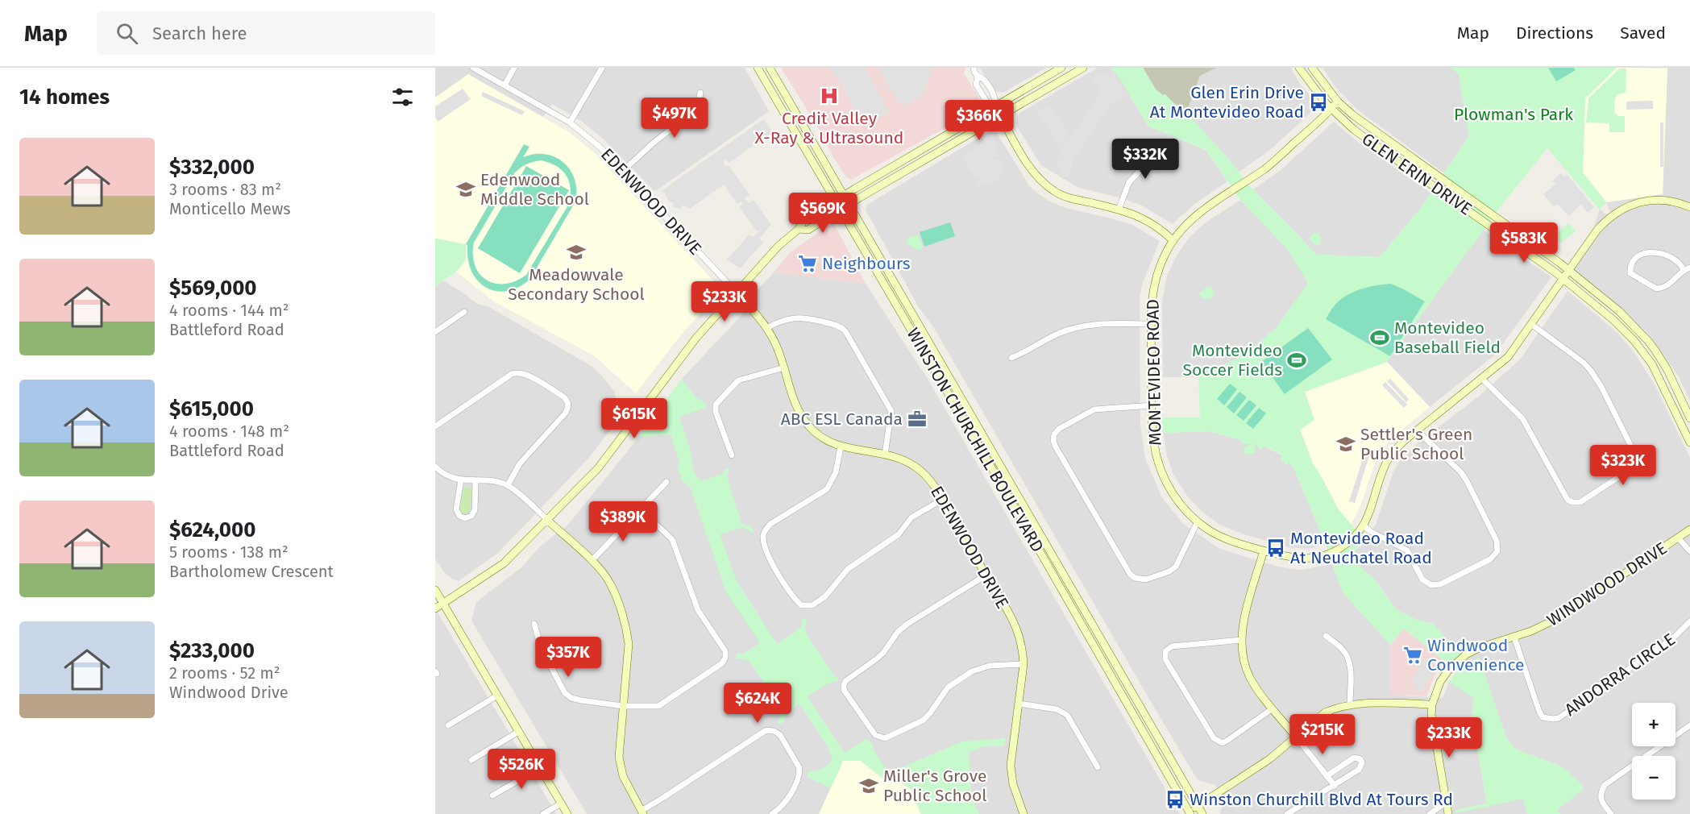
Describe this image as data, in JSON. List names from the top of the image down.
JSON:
{
  "streets": {
    "street": [
      "GLEN ERIN DRIVE",
      "EDENWOOD DRIVE",
      "MONTEVIDEO ROAD",
      "WINSTON CHURCHILL BOULEVARD",
      "WINDWOOD DRIVE",
      "ANDORRA CIRCLE"
    ]
  },
  "crossings": [
    ["GLEN ERIN DRIVE", "MONTEVIDEO ROAD"],
    ["WINDWOOD DRIVE", "ANDORRA CIRCLE"]
  ],
  "parks": ["Plowman's Park"],
  "places": {
    "hospital": ["Credit Valley X-Ray & Ultrasound"],
    "bus stop": ["Glen Erin Drive At Montevideo Road", "Montevideo Road At Neuchatel Road", "Winston Churchill Blvd At Tours Rd"],
    "school or university": [
      "Edenwood Middle School",
      "Meadowvale Secondary School",
      "Settler's Green Public School",
      "Miller's Grove Public School"
    ],
    "supermarket": ["Neighbours", "Windwood Convenience"],
    "sports": ["Montevideo Baseball Field", "Montevideo Soccer Fields"],
    "office": ["ABC ESL Canada"]
  },
  "page": {
    "header": "Map",
    "search": "Search here",
    "nav": ["Map", "Directions", "Saved"],
    "heading": "14 homes",
    "price": [
      "$497K",
      "$366K",
      "$332K",
      "$569K",
      "$583K",
      "$233K",
      "$615K",
      "$323K",
      "$389K",
      "$357K",
      "$624K",
      "$215K",
      "$233K",
      "$526K"
    ],
    "list": [
      {
        "name": "$332,000",
        "note": "3 rooms · 83 m² · Monticello Mews"
      },
      {
        "name": "$569,000",
        "note": "4 rooms · 144 m² · Battleford Road"
      },
      {
        "name": "$615,000",
        "note": "4 rooms · 148 m² · Battleford Road"
      },
      {
        "name": "$624,000",
        "note": "5 rooms · 138 m² · Bartholomew Crescent"
      },
      {
        "name": "$233,000",
        "note": "2 rooms · 52 m² · Windwood Drive"
      }
    ],
    "map_buttons": ["+", "−"]
  }
}
